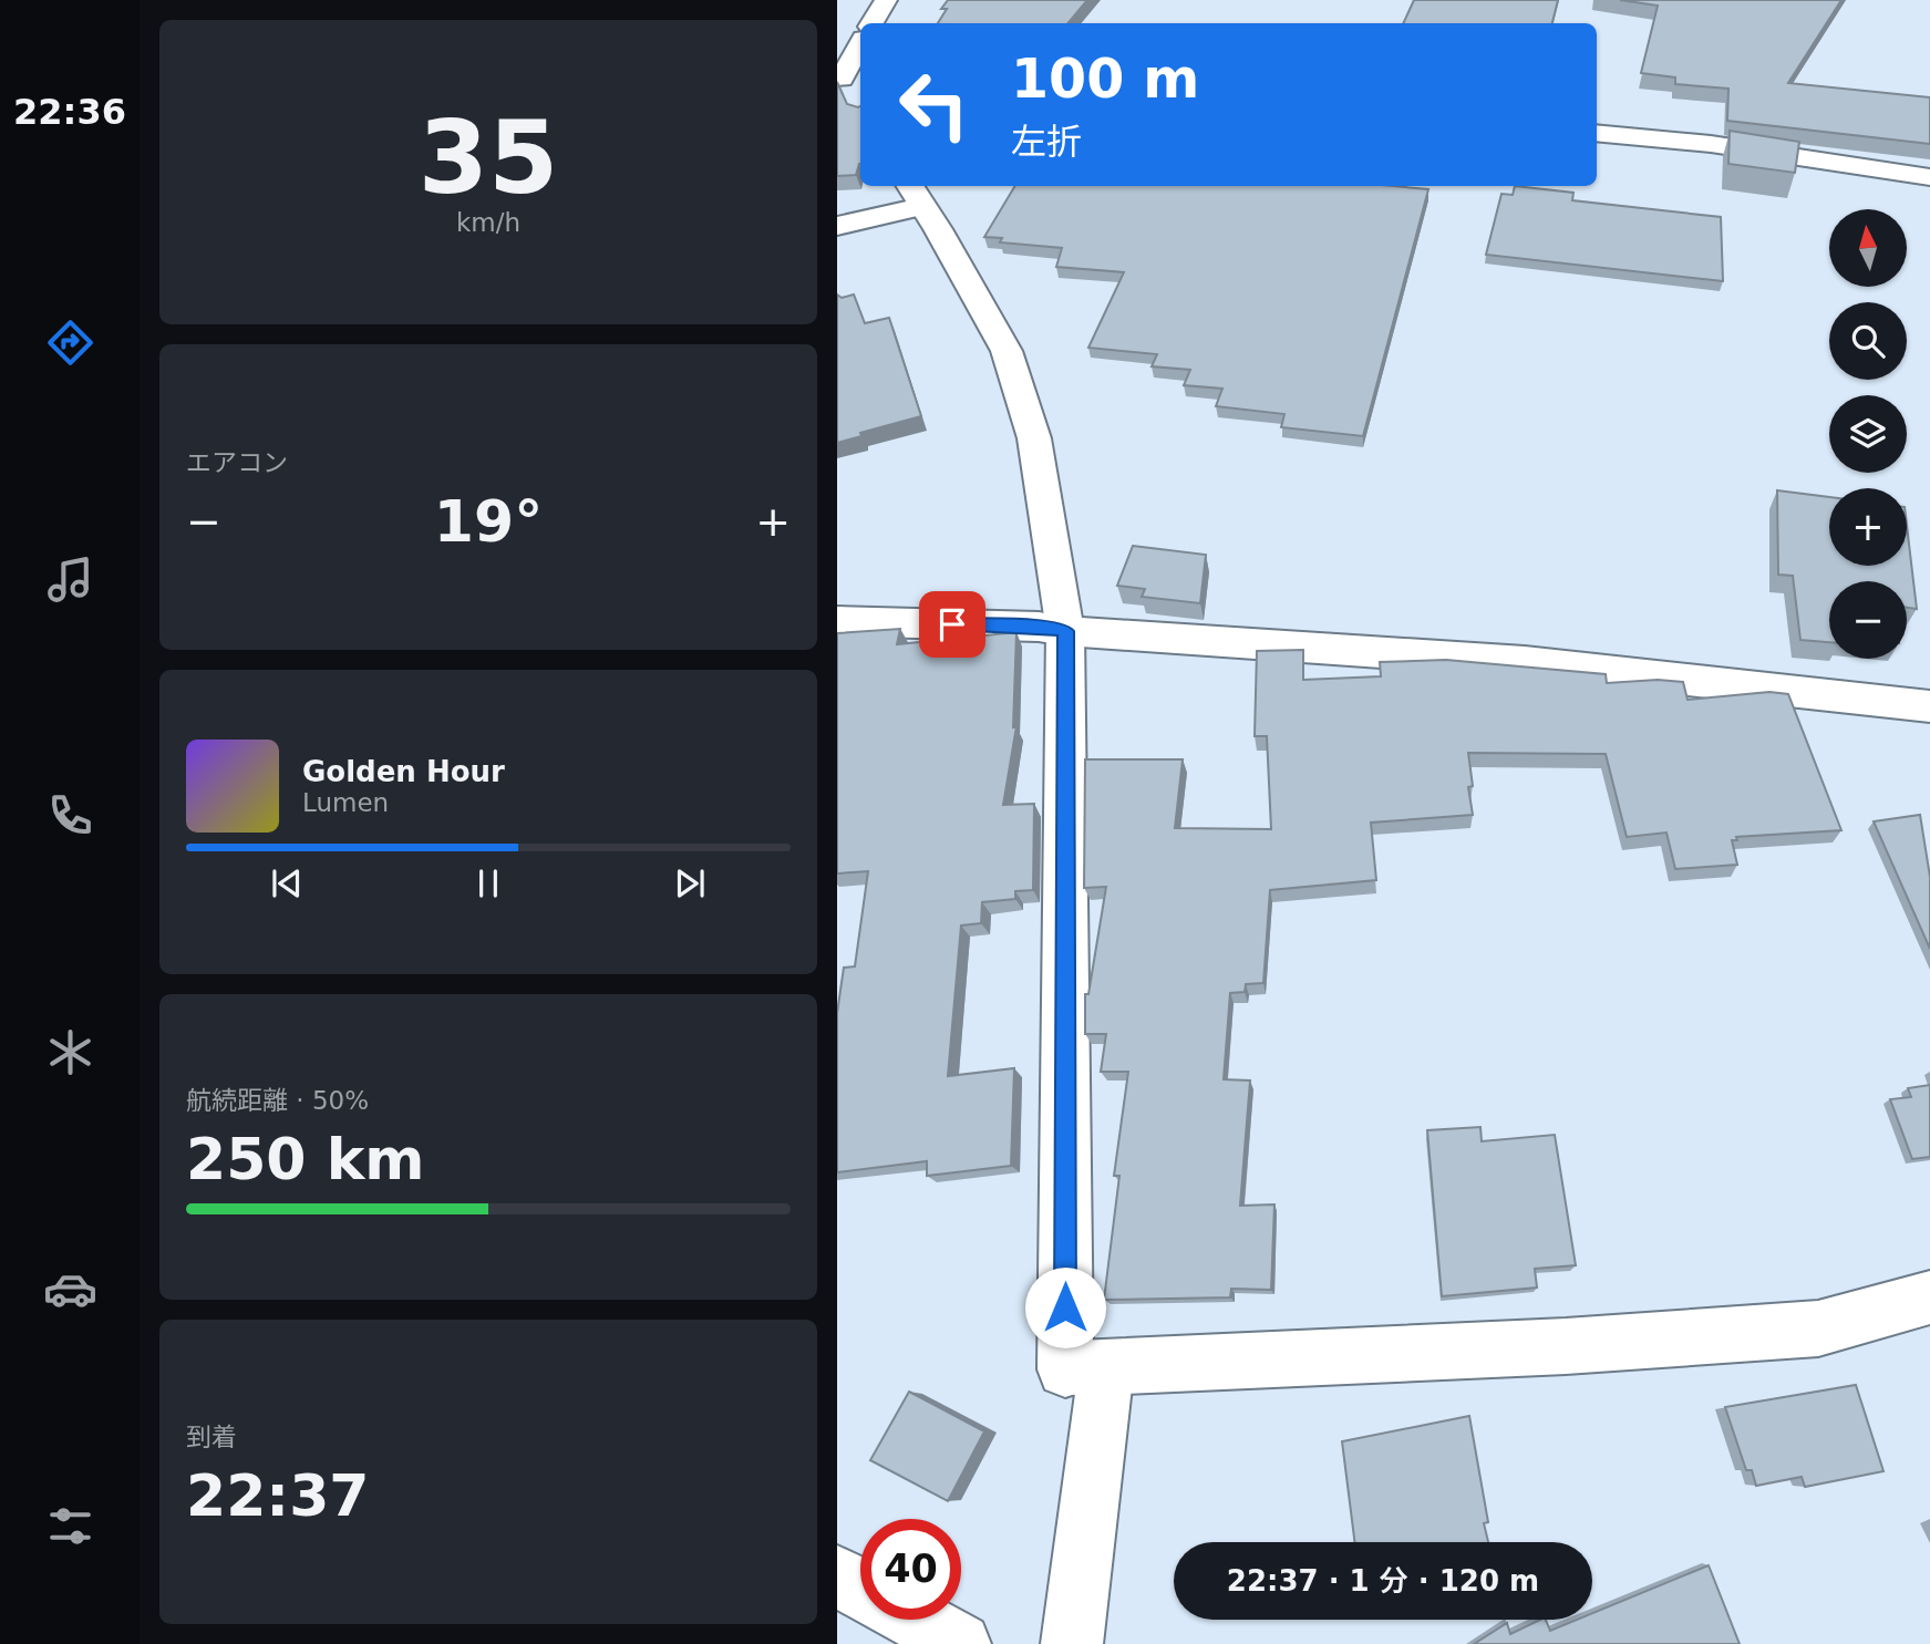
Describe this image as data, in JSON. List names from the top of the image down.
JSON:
{
  "north": "top",
  "page": {
    "tabs": "22:36",
    "tile": [
      ["35", "km/h"],
      "エアコン",
      ["航続距離 · 50%", "250 km"],
      ["到着", "22:37"]
    ],
    "turn": ["100 m", "左折"],
    "map_buttons": ["+", "−"],
    "heat": ["−", "19°", "+"],
    "song": ["Golden Hour", "Lumen"],
    "limit": "40",
    "trip": "22:37 · 1 分 · 120 m"
  }
}
